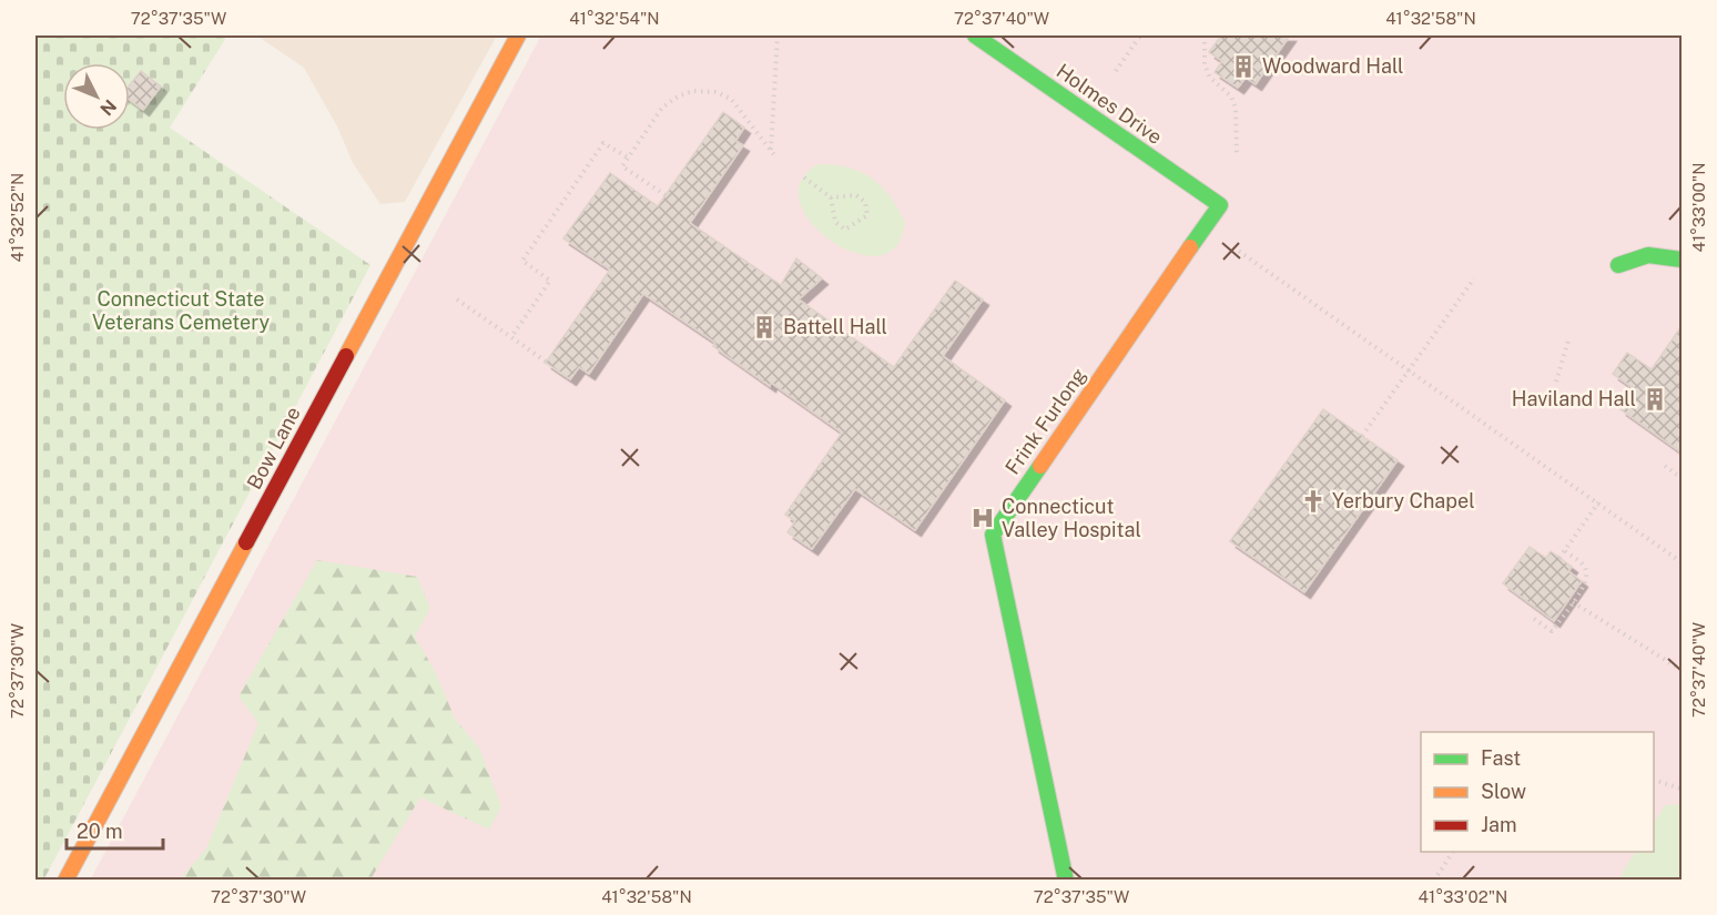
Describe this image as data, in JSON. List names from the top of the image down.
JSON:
{
  "streets": {
    "street": ["Holmes Drive", "Frink Furlong", "Bow Lane"]
  },
  "crossings": [
    ["Holmes Drive", "Frink Furlong"]
  ],
  "parks": ["Connecticut State Veterans Cemetery"],
  "places": {
    "building": ["Woodward Hall", "Battell Hall", "Haviland Hall"],
    "church": ["Yerbury Chapel"],
    "hospital": ["Connecticut Valley Hospital"]
  },
  "legend": ["Fast", "Slow", "Jam"],
  "scale_bar": "20 m",
  "north": "bottom right",
  "coordinates": [
    "72°37'35\"W",
    "41°32'54\"N",
    "72°37'40\"W",
    "41°32'58\"N",
    "41°33'00\"N",
    "41°32'52\"N",
    "72°37'30\"W",
    "41°33'02\"N"
  ]
}
